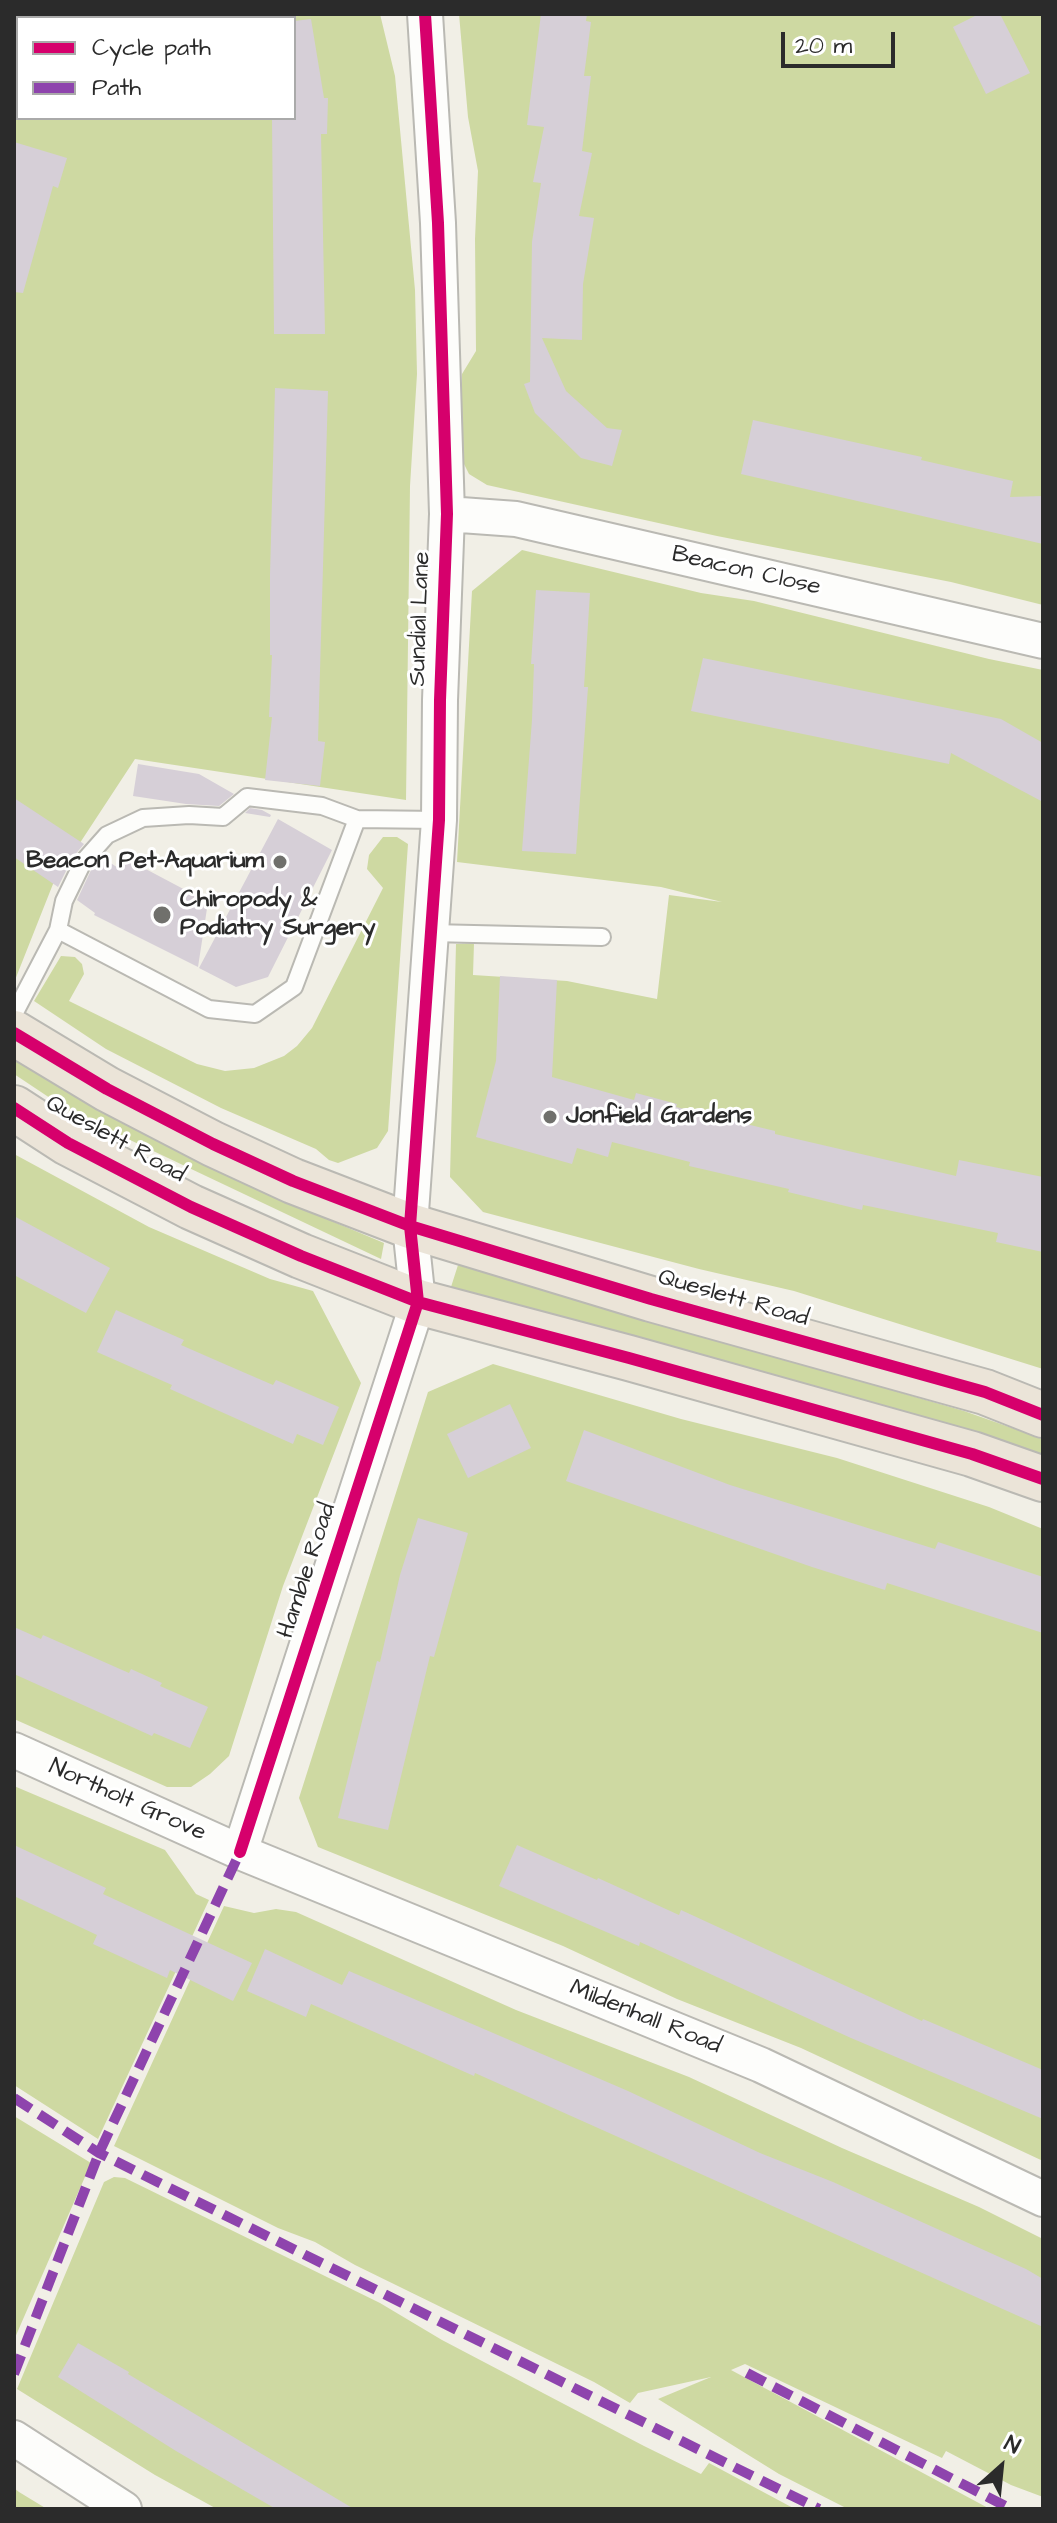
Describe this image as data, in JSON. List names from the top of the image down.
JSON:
{
  "streets": {
    "highway": ["Queslett Road"],
    "street": [
      "Beacon Close",
      "Sundial Lane",
      "Hamble Road",
      "Northolt Grove",
      "Mildenhall Road"
    ]
  },
  "crossings": [
    ["Beacon Close", "Sundial Lane"],
    ["Sundial Lane", "Queslett Road"],
    ["Queslett Road", "Hamble Road"],
    ["Hamble Road", "Northolt Grove"],
    ["Hamble Road", "Mildenhall Road"],
    ["Northolt Grove", "Mildenhall Road"]
  ],
  "places": ["Beacon Pet-Aquarium", "Chiropody & Podiatry Surgery", "Jonfield Gardens"],
  "legend": ["Cycle path", "Path"],
  "scale_bar": "20 m",
  "north": "top right"
}
